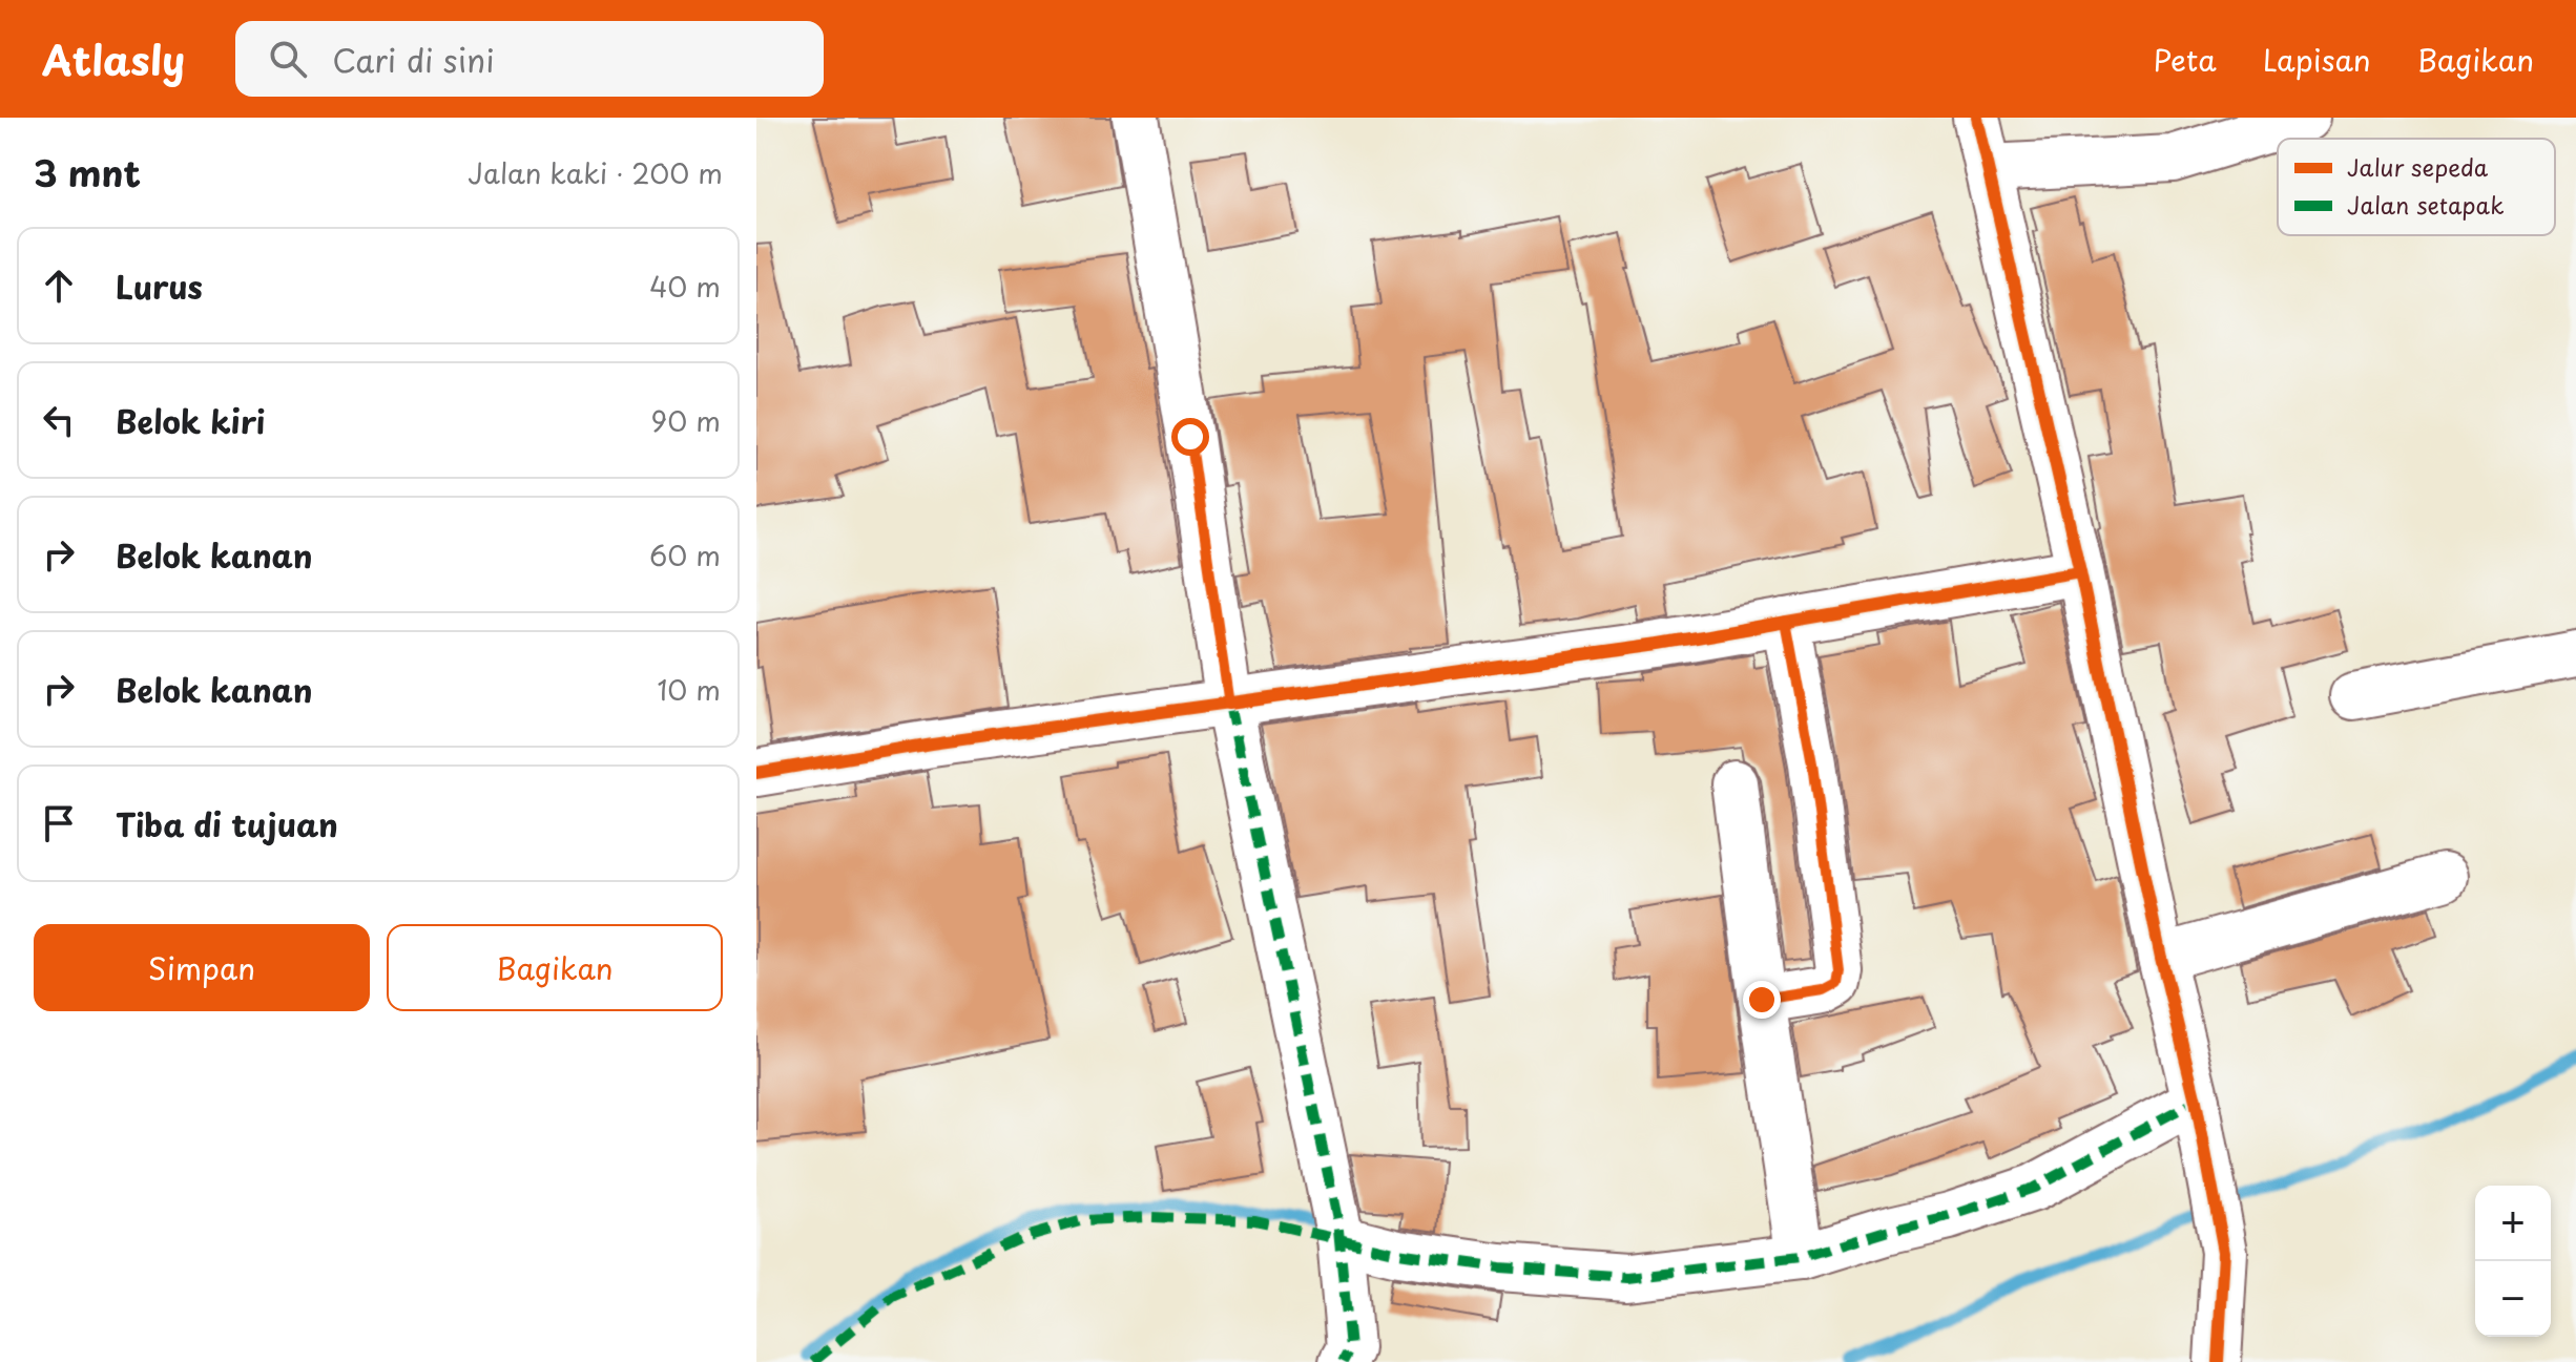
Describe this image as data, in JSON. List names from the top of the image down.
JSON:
{
  "legend": ["Jalur sepeda", "Jalan setapak"],
  "page": {
    "header": "Atlasly",
    "search": "Cari di sini",
    "nav": ["Peta", "Lapisan", "Bagikan"],
    "heading": ["3 mnt", "Jalan kaki · 200 m"],
    "list": [
      ["Lurus", "40 m"],
      ["Belok kiri", "90 m"],
      ["Belok kanan", "60 m"],
      ["Belok kanan", "10 m"],
      "Tiba di tujuan"
    ],
    "buttons": ["Simpan", "Bagikan"],
    "map_buttons": ["+", "−"]
  }
}
